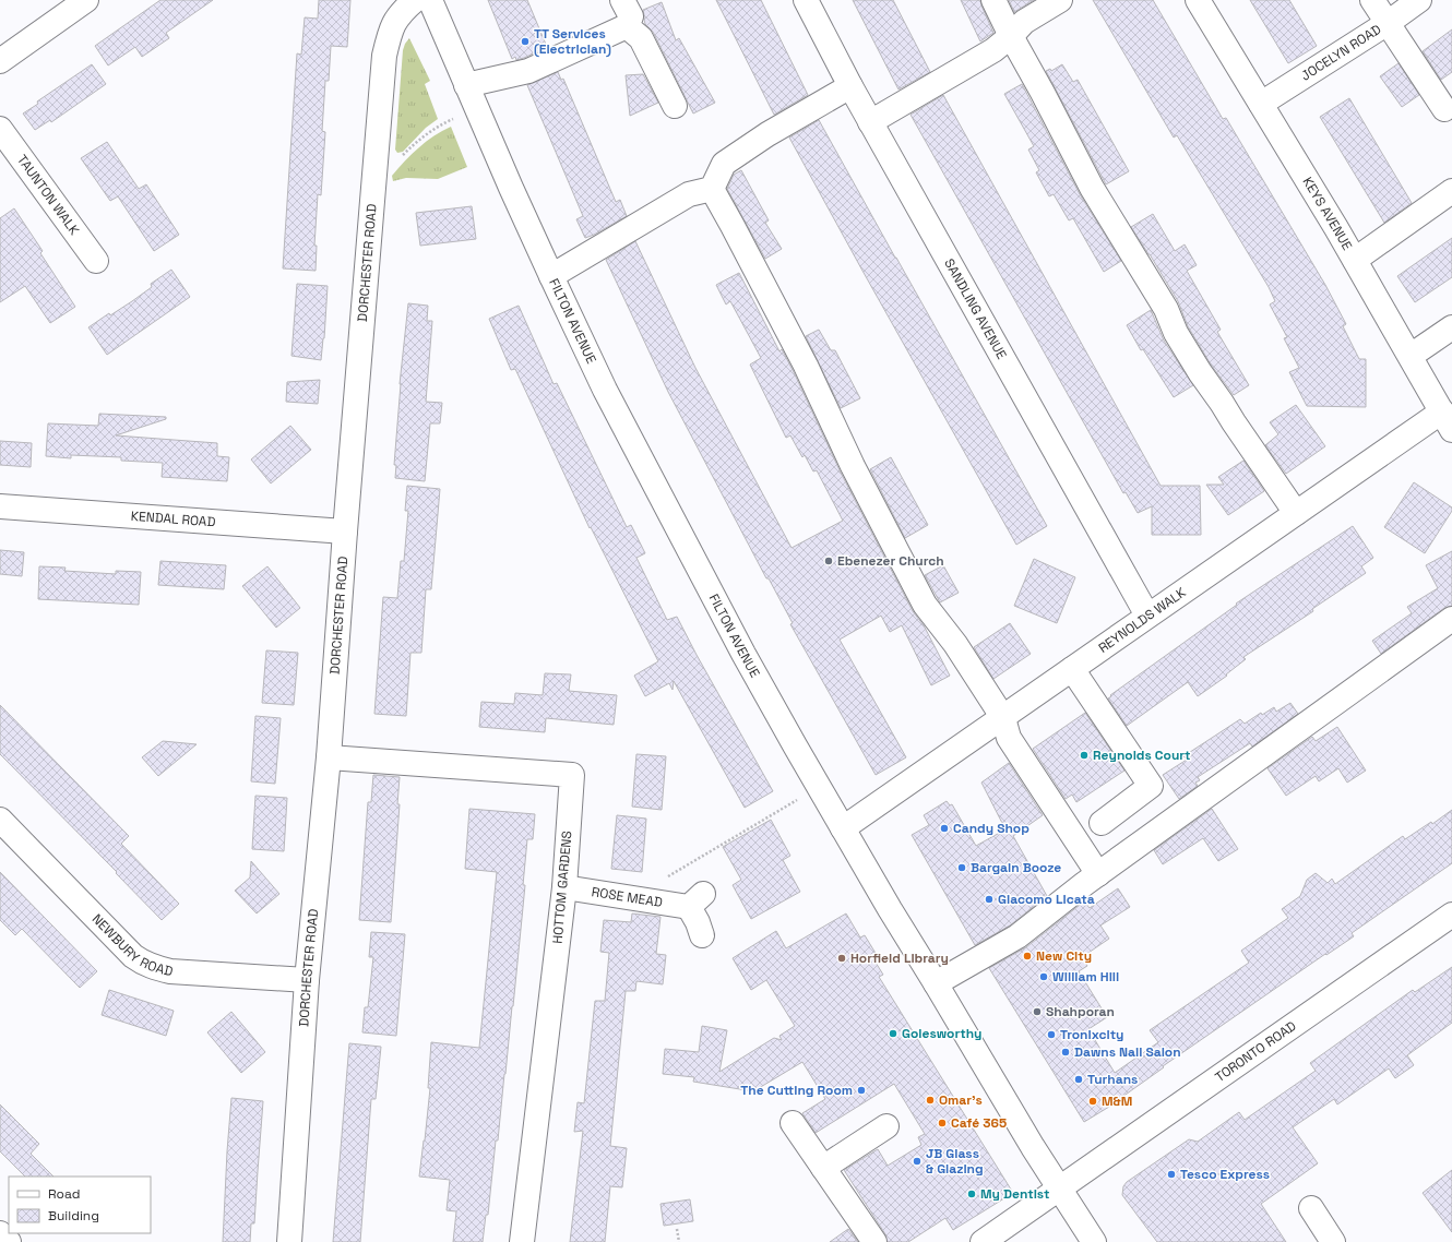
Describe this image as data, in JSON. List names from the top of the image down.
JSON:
{
  "streets": {
    "street": [
      "JOCELYN ROAD",
      "TAUNTON WALK",
      "KEYS AVENUE",
      "DORCHESTER ROAD",
      "SANDLING AVENUE",
      "FILTON AVENUE",
      "KENDAL ROAD",
      "REYNOLDS WALK",
      "HOTTOM GARDENS",
      "ROSE MEAD",
      "NEWBURY ROAD",
      "TORONTO ROAD"
    ]
  },
  "crossings": [
    ["JOCELYN ROAD", "KEYS AVENUE"],
    ["KEYS AVENUE", "REYNOLDS WALK"],
    ["DORCHESTER ROAD", "KENDAL ROAD"],
    ["DORCHESTER ROAD", "HOTTOM GARDENS"],
    ["DORCHESTER ROAD", "NEWBURY ROAD"],
    ["SANDLING AVENUE", "REYNOLDS WALK"],
    ["FILTON AVENUE", "REYNOLDS WALK"],
    ["FILTON AVENUE", "TORONTO ROAD"],
    ["HOTTOM GARDENS", "ROSE MEAD"]
  ],
  "places": [
    "TT Services (Electrician)",
    "Ebenezer Church",
    "Reynolds Court",
    "Candy Shop",
    "Bargain Booze",
    "Giacomo Licata",
    "New City",
    "Horfield Library",
    "William Hill",
    "Shahporan",
    "Golesworthy",
    "Tronixcity",
    "Dawns Nail Salon",
    "Turhans",
    "The Cutting Room",
    "Omar's",
    "M&M",
    "Café 365",
    "JB Glass & Glazing",
    "Tesco Express",
    "My Dentist"
  ],
  "legend": ["Road", "Building"]
}
